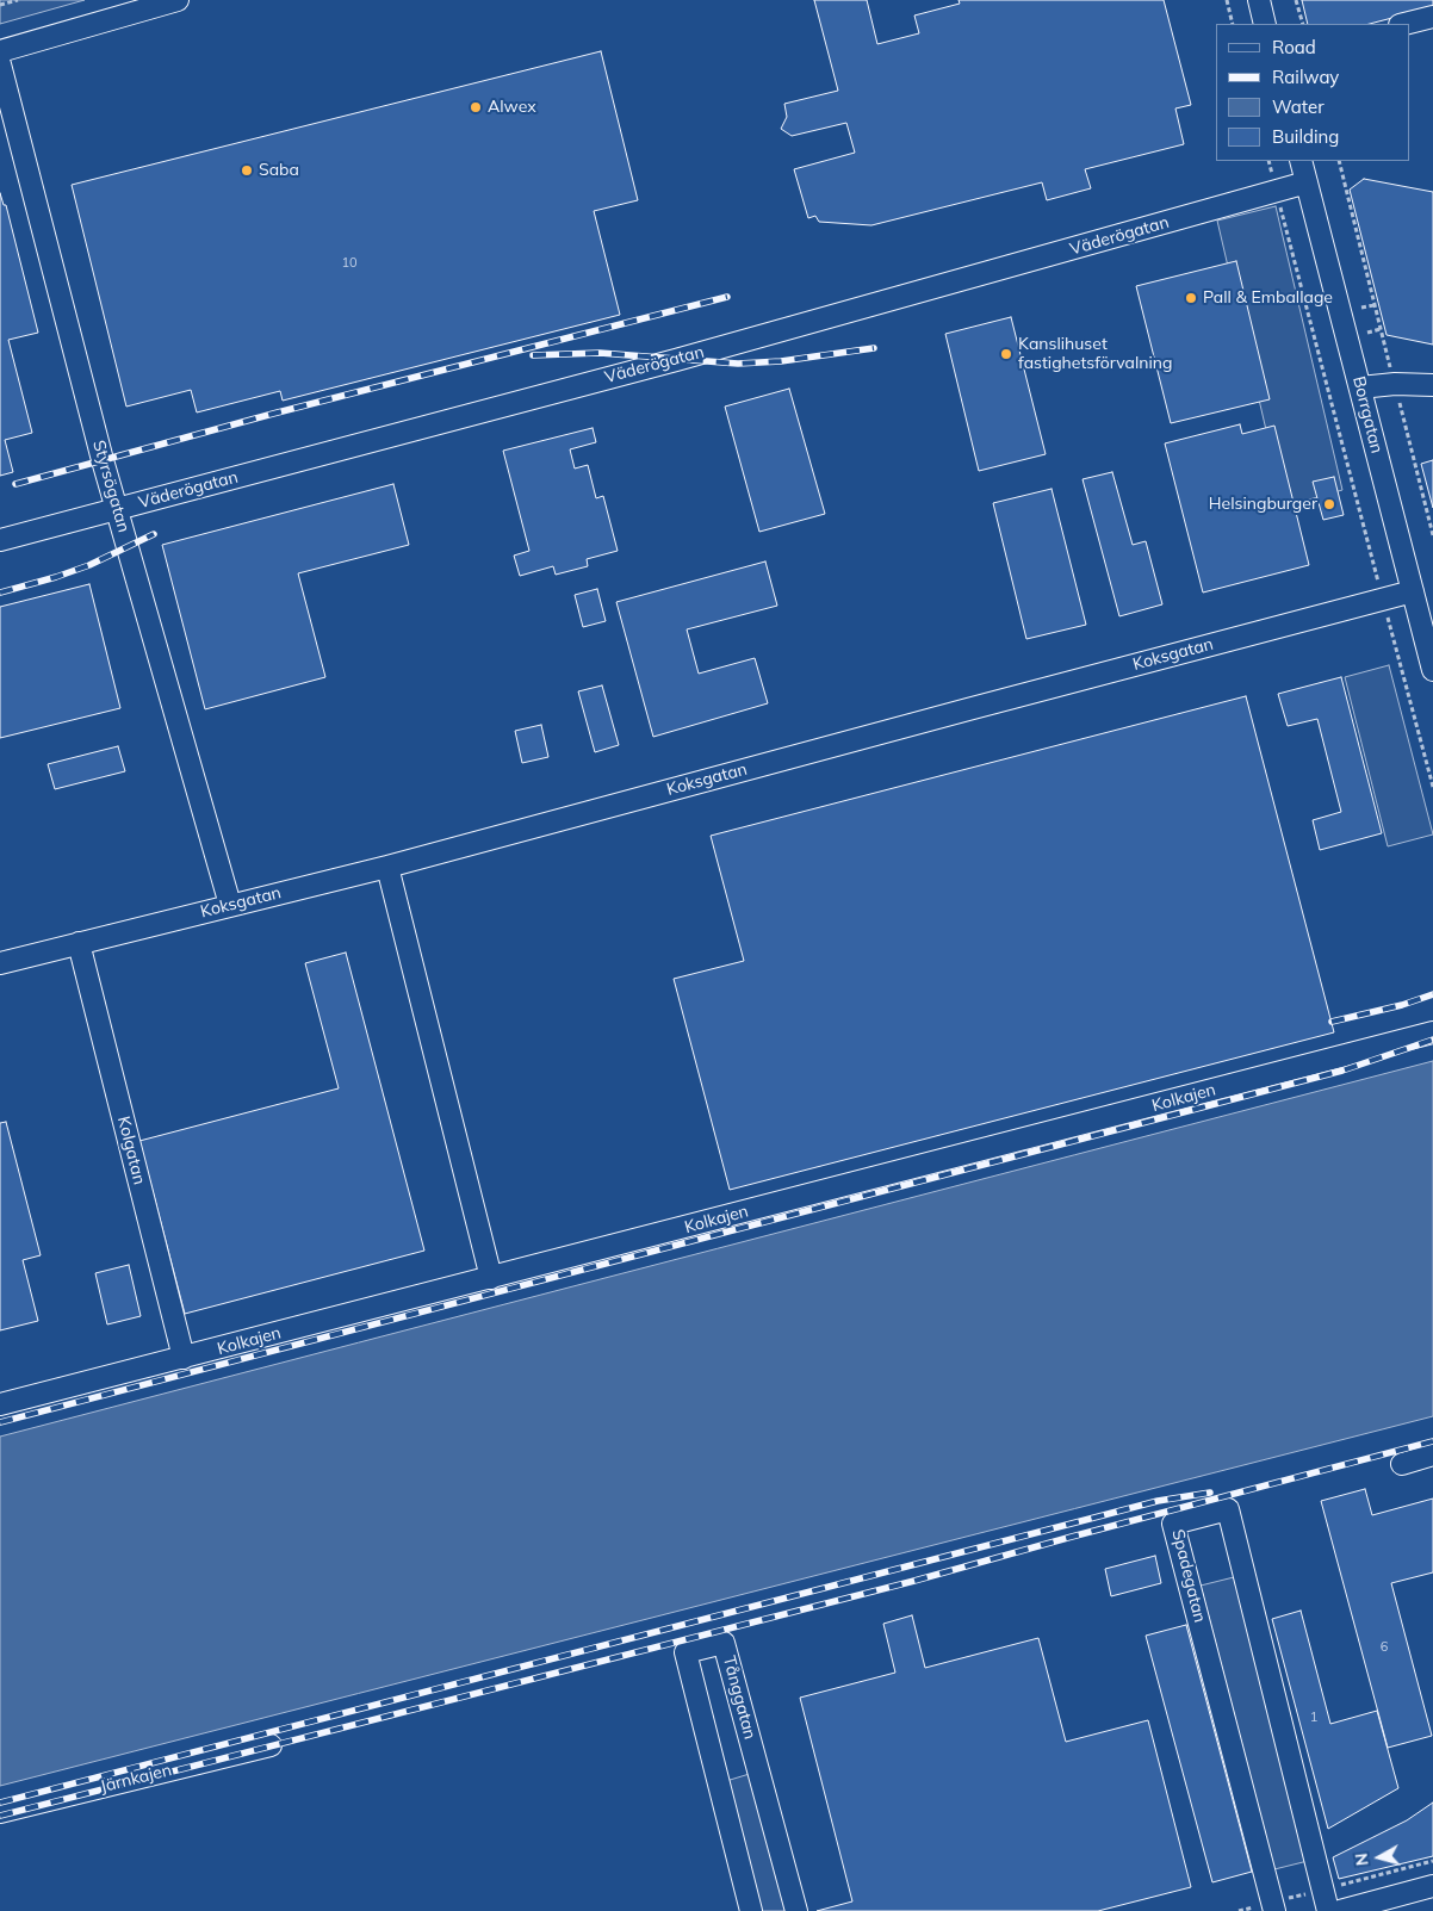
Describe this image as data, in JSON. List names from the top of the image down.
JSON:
{
  "streets": {
    "street": [
      "Väderögatan",
      "Borrgatan",
      "Styrsögatan",
      "Koksgatan",
      "Kolkajen",
      "Kolgatan",
      "Spadegatan",
      "Tånggatan",
      "Järnkajen"
    ]
  },
  "crossings": [
    ["Väderögatan", "Borrgatan"],
    ["Väderögatan", "Styrsögatan"],
    ["Borrgatan", "Koksgatan"],
    ["Styrsögatan", "Koksgatan"],
    ["Koksgatan", "Kolgatan"],
    ["Kolkajen", "Kolgatan"]
  ],
  "places": [
    "Alwex",
    "Saba",
    "Pall & Emballage",
    "Kanslihuset fastighetsförvalning",
    "Helsingburger"
  ],
  "house_numbers": ["10", "6", "1"],
  "legend": [
    "Road",
    "Railway",
    "Water",
    "Building"
  ],
  "north": "left"
}
